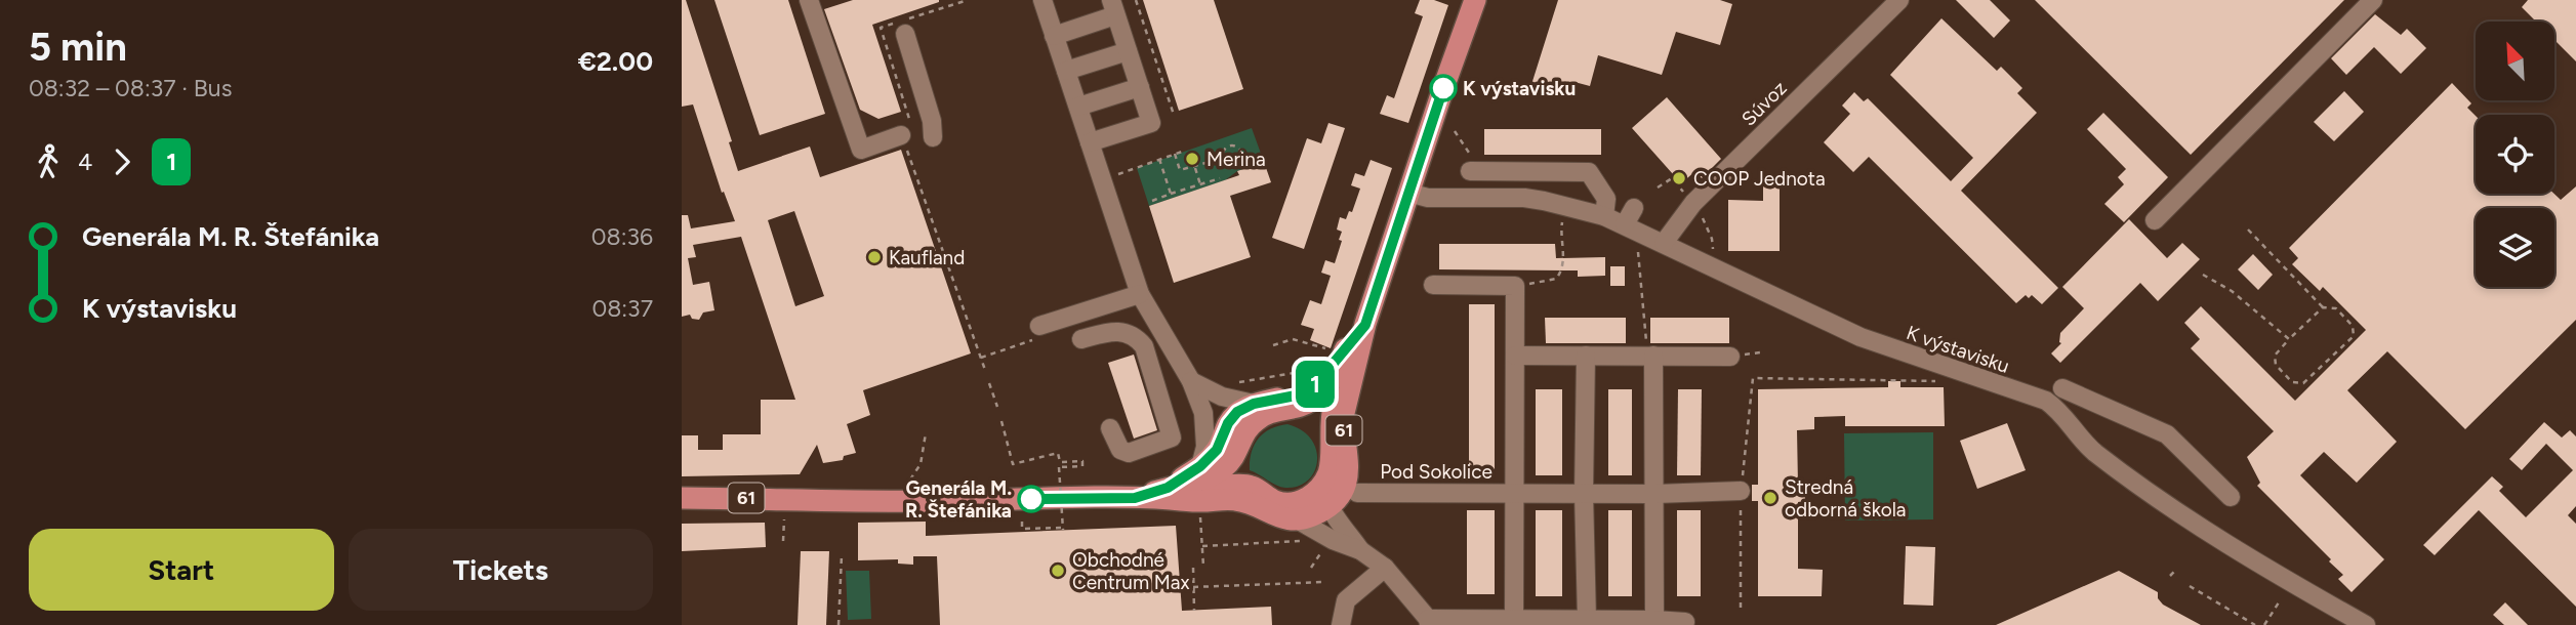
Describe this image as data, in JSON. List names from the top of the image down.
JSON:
{
  "streets": {
    "main road": ["61"],
    "street": ["Súvoz", "K výstavisku", "Pod Sokolice"]
  },
  "crossings": [
    ["Súvoz", "K výstavisku"],
    ["K výstavisku", "61"],
    ["61", "Pod Sokolice"]
  ],
  "places": [
    "K výstavisku",
    "Merina",
    "COOP Jednota",
    "Kaufland",
    "Stredná odborná škola",
    "Generála M. R. Štefánika",
    "Obchodné Centrum Max"
  ],
  "lines": ["bus line 1"],
  "north": "top left",
  "page": {
    "heading": ["5 min", "08:32 – 08:37 · Bus", "€2.00"],
    "on_map": "1",
    "legs": ["4", "1"],
    "list": [
      {
        "name": "Generála M. R. Štefánika",
        "value": "08:36"
      },
      {
        "name": "K výstavisku",
        "value": "08:37"
      }
    ],
    "buttons": ["Start", "Tickets"]
  }
}
